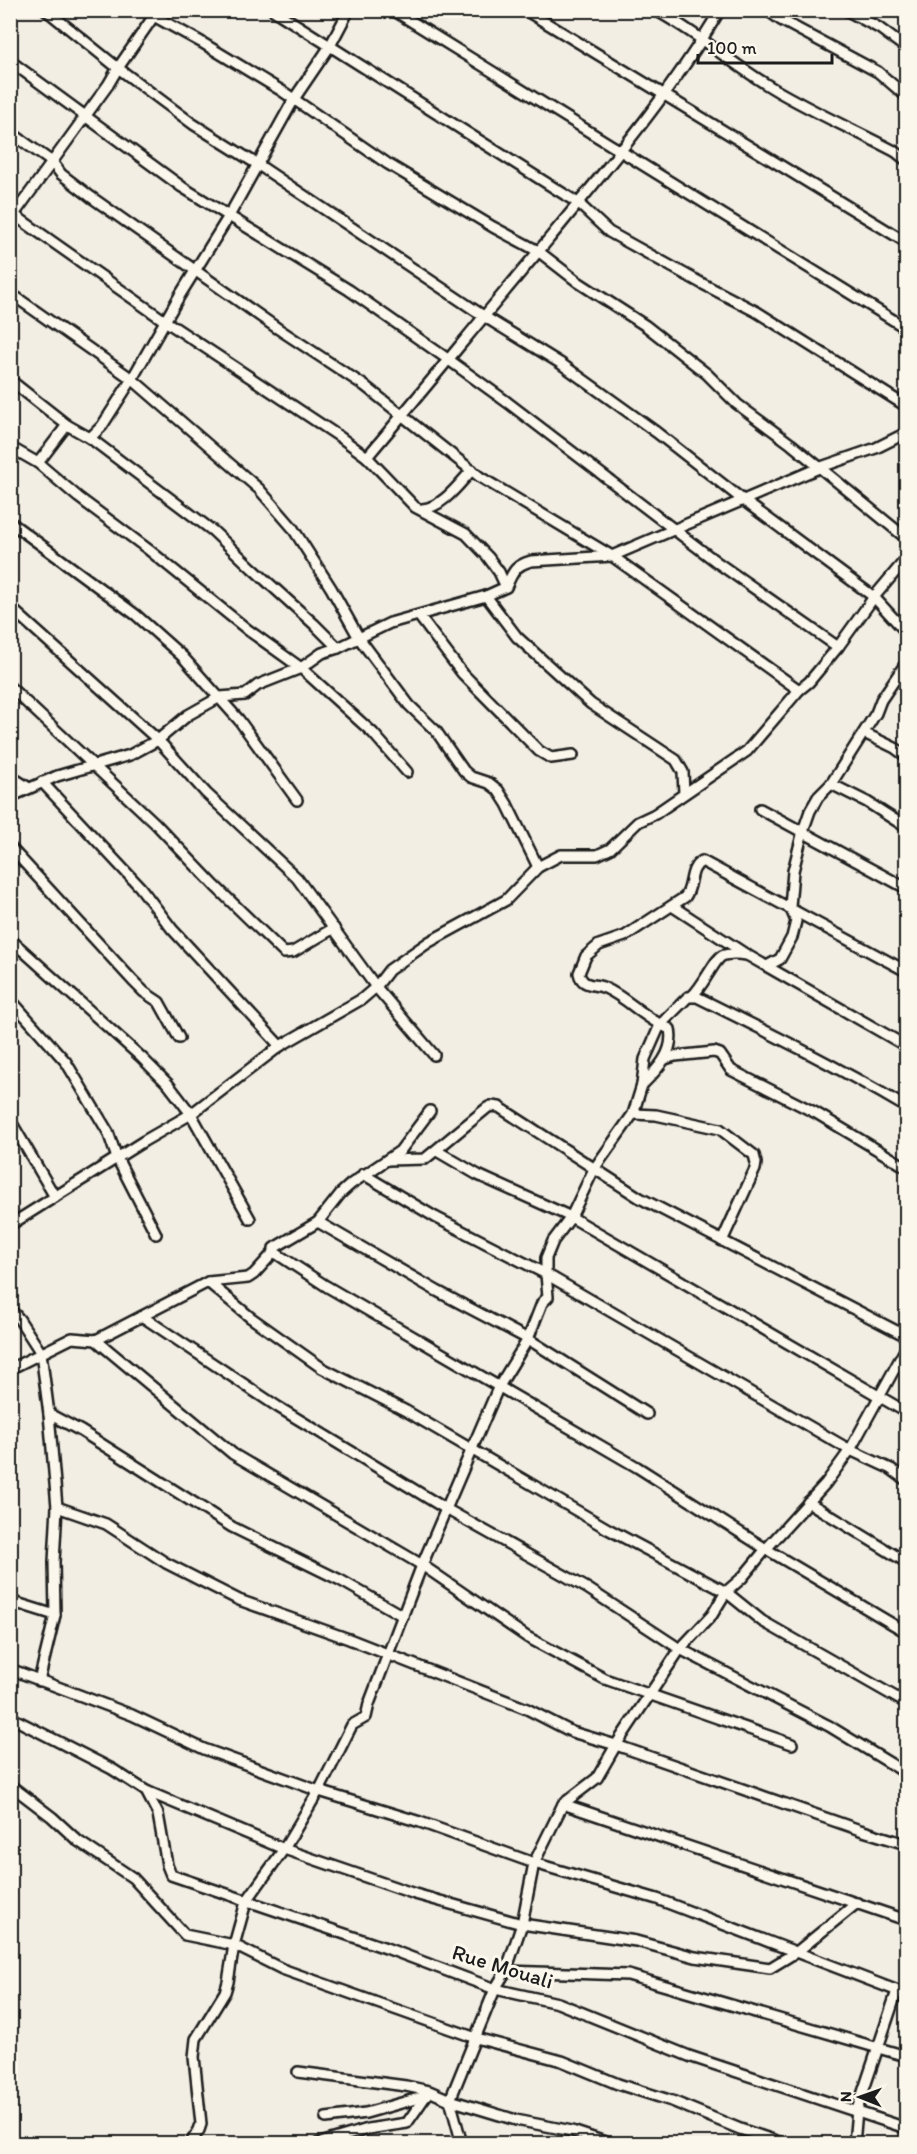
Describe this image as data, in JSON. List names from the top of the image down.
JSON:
{
  "streets": {
    "street": ["Rue Mouali"]
  },
  "scale_bar": "100 m",
  "north": "left"
}
